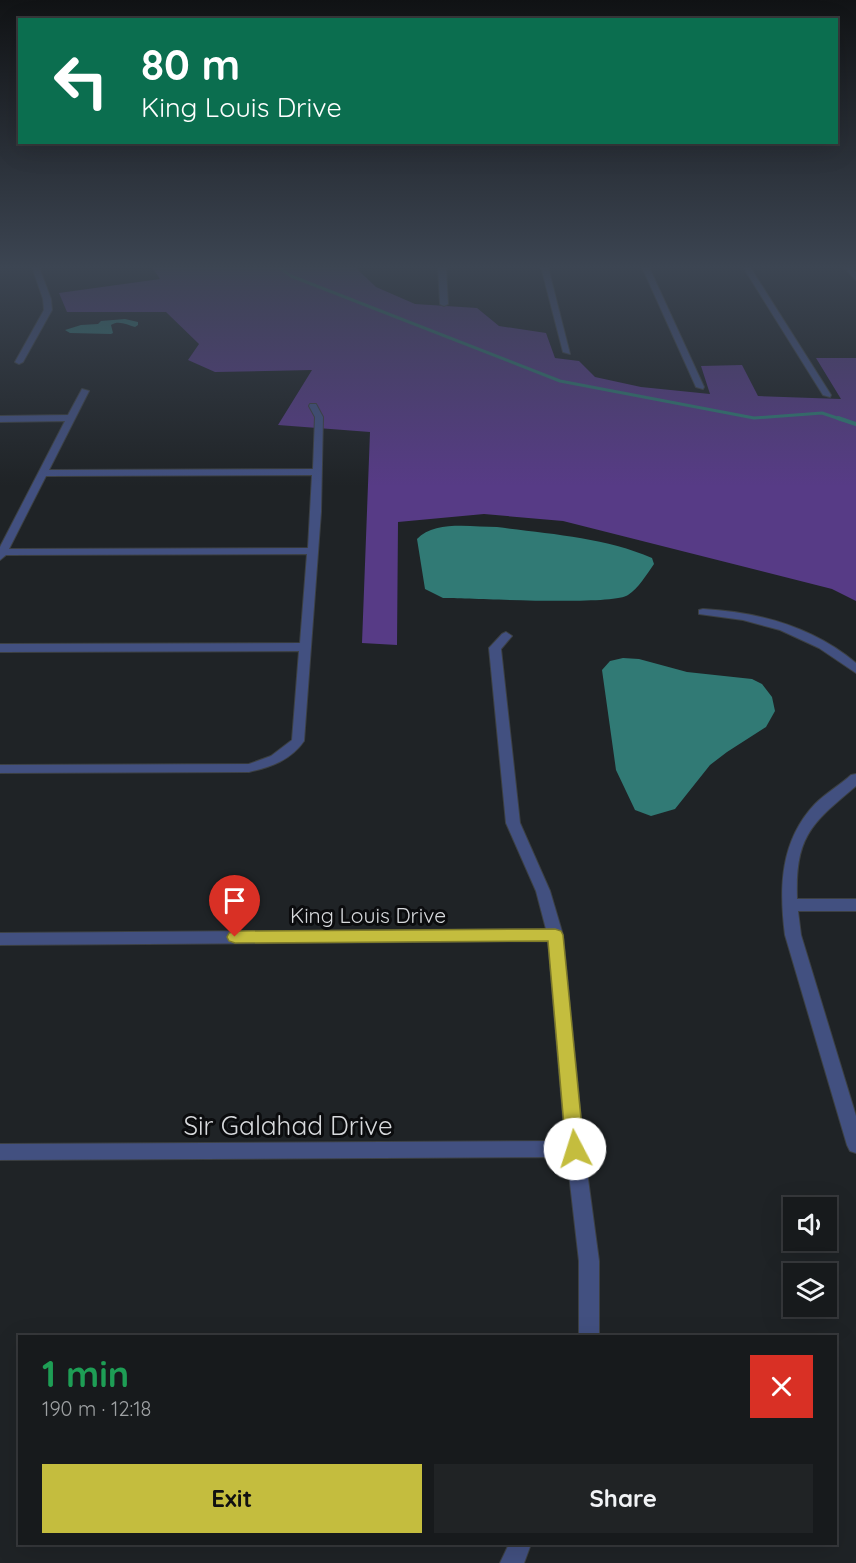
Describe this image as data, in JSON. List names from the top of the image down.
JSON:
{
  "streets": {
    "street": ["King Louis Drive", "Sir Galahad Drive"]
  },
  "page": {
    "turn": ["80 m", "King Louis Drive"],
    "heading": ["1 min", "190 m · 12:18"],
    "buttons": ["Exit", "Share"]
  }
}
